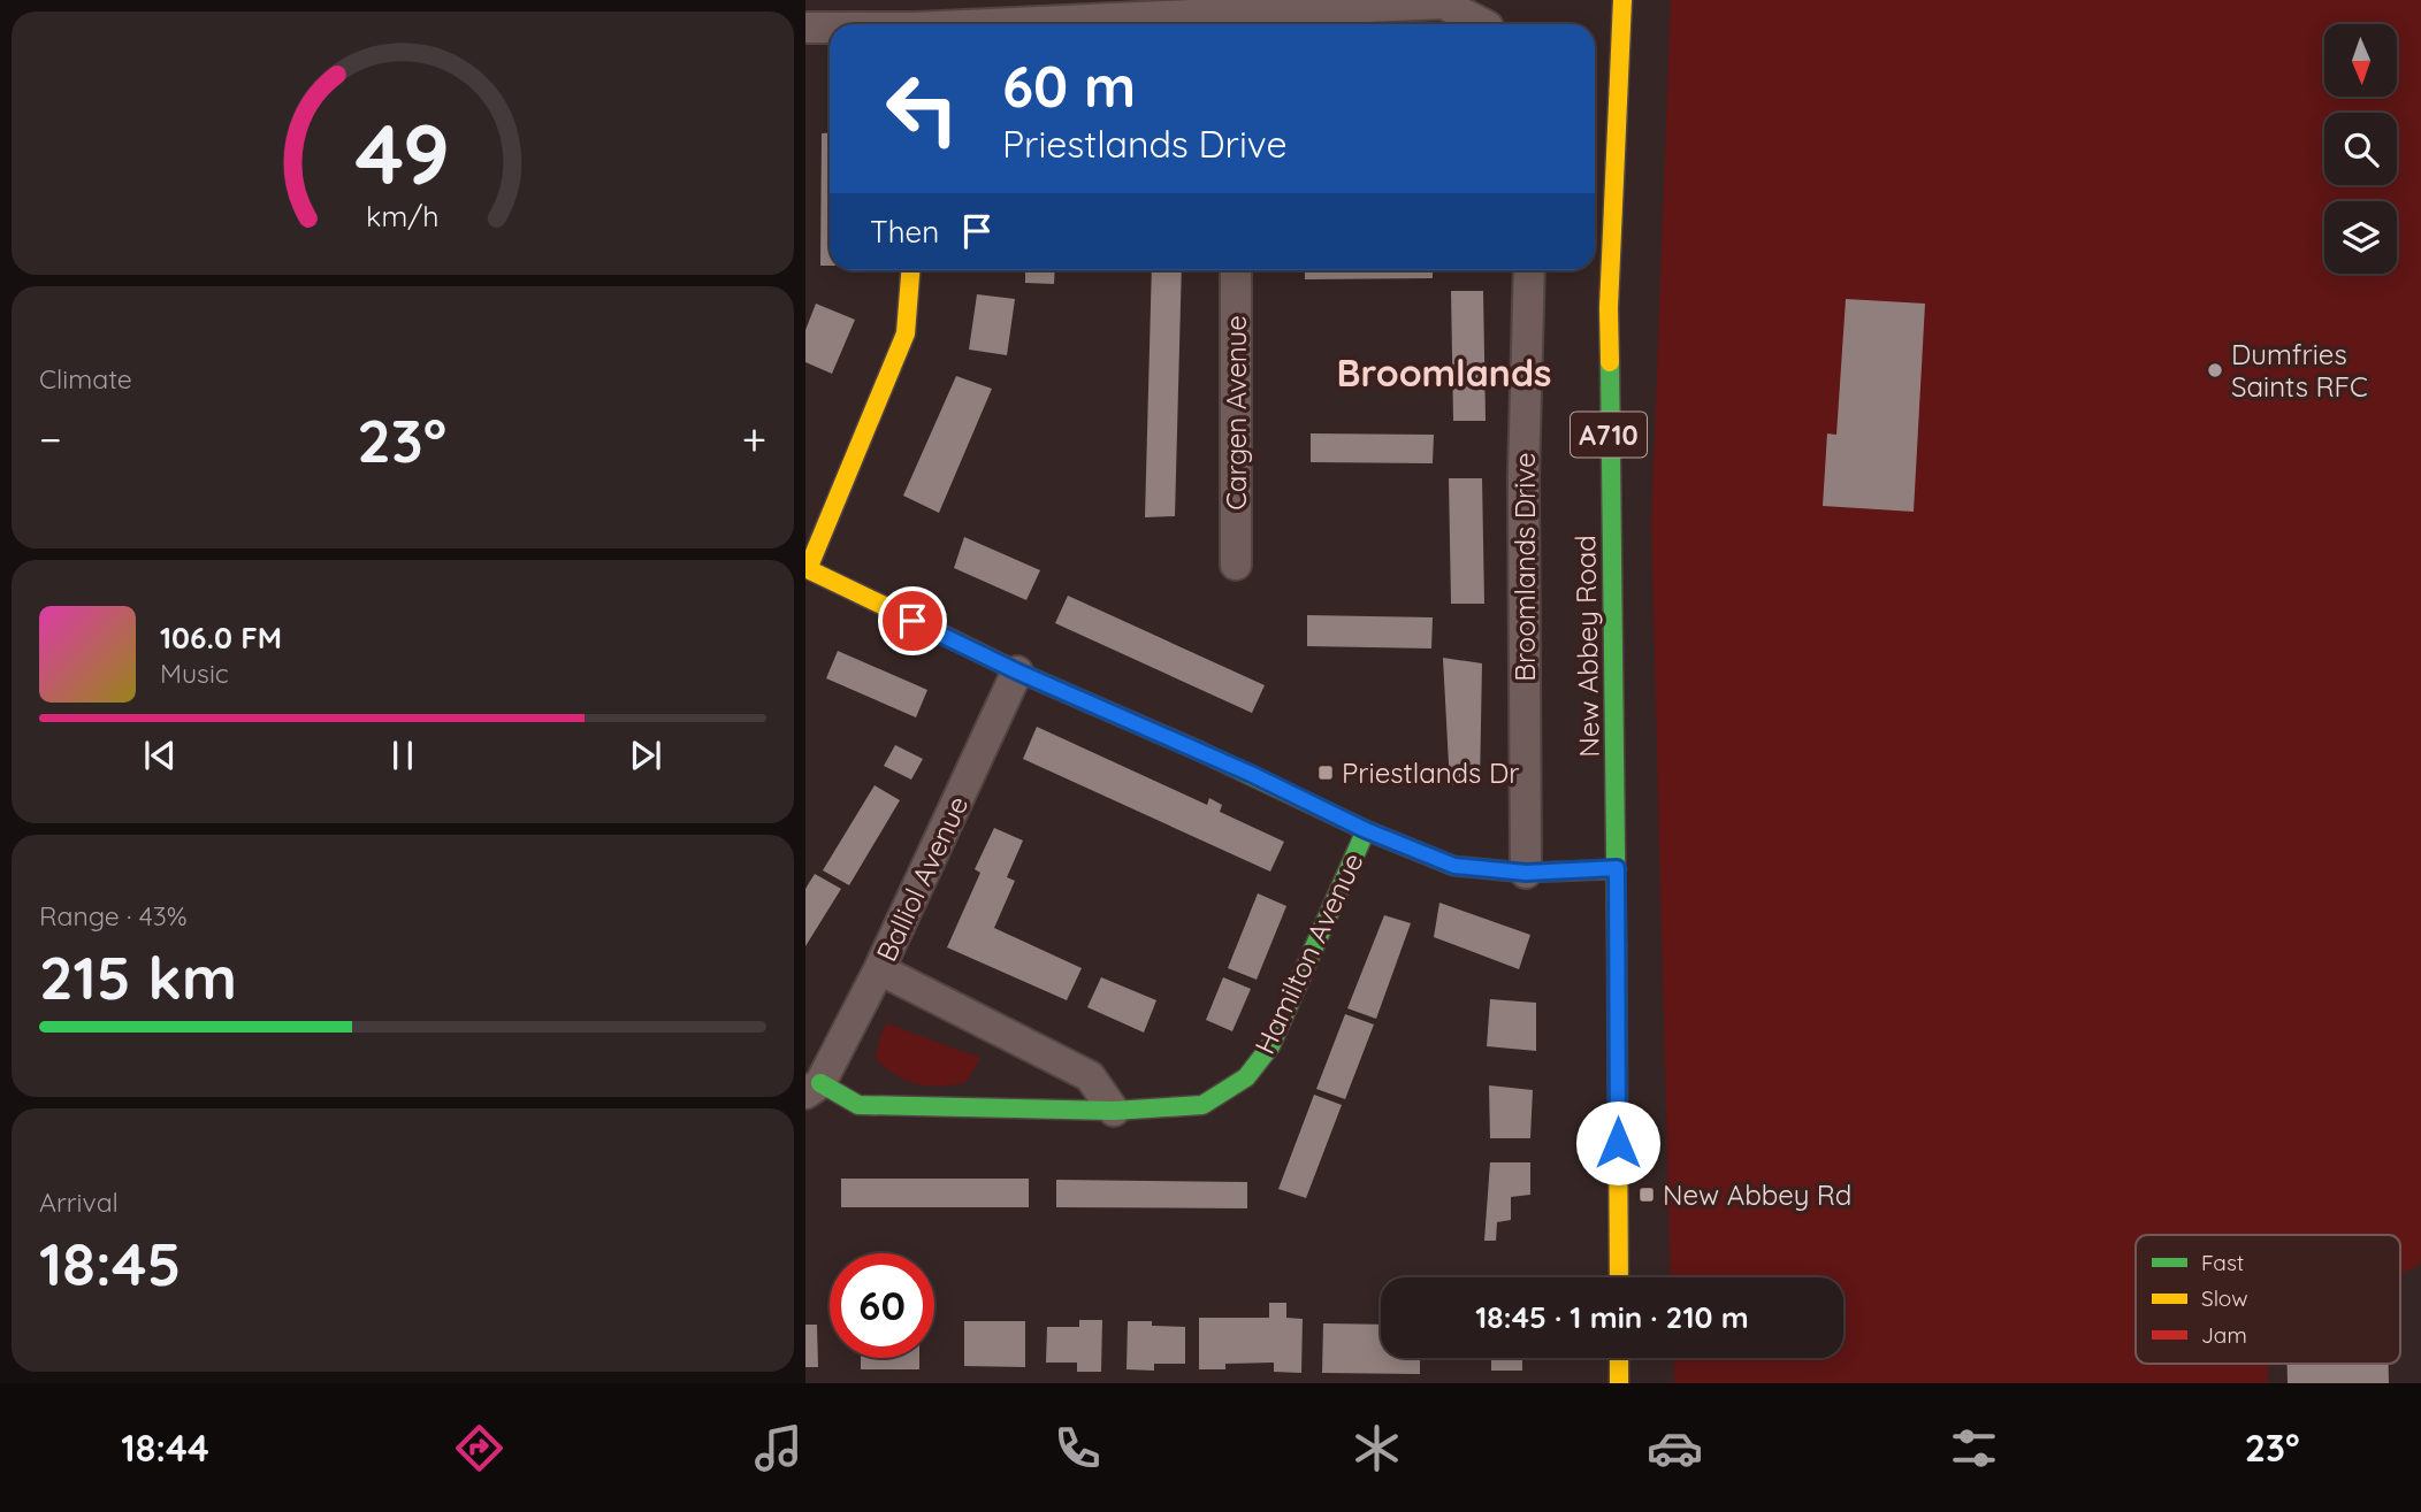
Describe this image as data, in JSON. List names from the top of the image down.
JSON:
{
  "streets": {
    "street": [
      "Cargen Avenue",
      "A710",
      "Broomlands Drive",
      "New Abbey Road",
      "Balliol Avenue",
      "Hamilton Avenue"
    ]
  },
  "crossings": [
    ["Balliol Avenue", "Hamilton Avenue"]
  ],
  "districts": ["Broomlands"],
  "places": {
    "other": ["Dumfries Saints RFC"],
    "transit": ["Priestlands Dr", "New Abbey Rd"]
  },
  "legend": ["Fast", "Slow", "Jam"],
  "north": "bottom",
  "page": {
    "turn": ["60 m", "Priestlands Drive"],
    "then": "Then",
    "tile": [
      "Climate",
      ["Range · 43%", "215 km"],
      ["Arrival", "18:45"]
    ],
    "heat": ["−", "23°", "+"],
    "song": ["106.0 FM", "Music"],
    "limit": "60",
    "trip": "18:45 · 1 min · 210 m",
    "tabs": ["18:44", "23°"],
    "gauge": ["49", "km/h"]
  }
}
